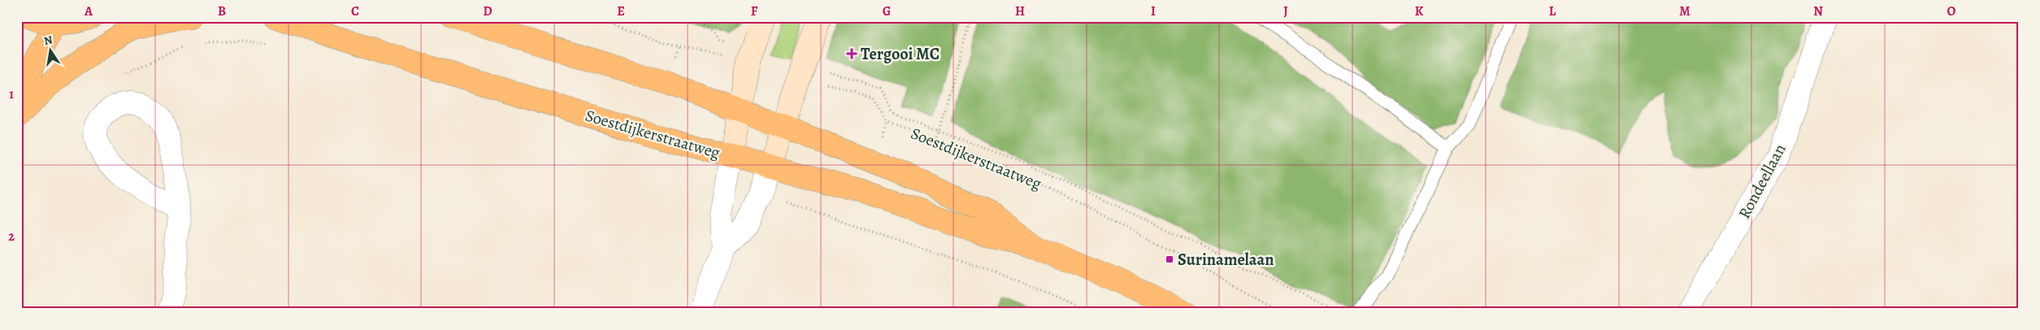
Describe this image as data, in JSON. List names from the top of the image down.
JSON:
{
  "streets": {
    "main road": ["Soestdijkerstraatweg"],
    "street": ["Rondeellaan"]
  },
  "places": {
    "health": ["Tergooi MC"],
    "transit": ["Surinamelaan"]
  },
  "north": "top",
  "grid": {
    "columns": [
      "A",
      "B",
      "C",
      "D",
      "E",
      "F",
      "G",
      "H",
      "I",
      "J",
      "K",
      "L",
      "M",
      "N",
      "O"
    ],
    "rows": ["1", "2"]
  }
}
